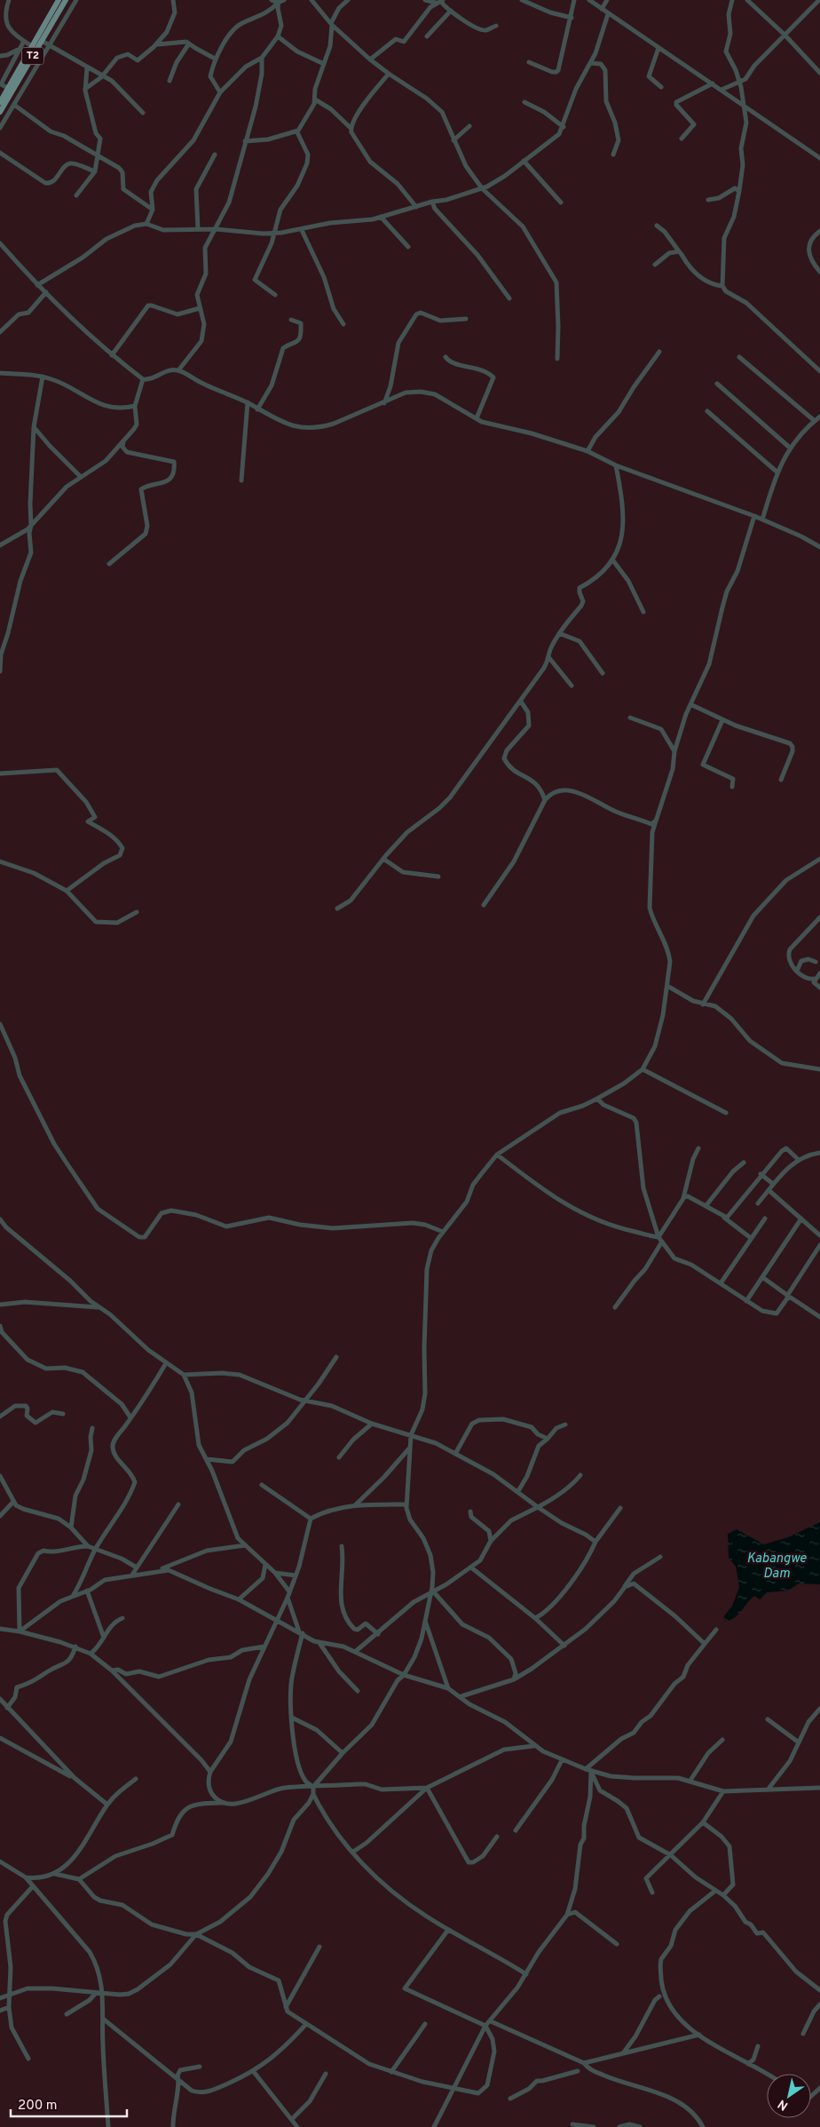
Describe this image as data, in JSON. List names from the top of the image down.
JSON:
{
  "streets": {
    "main road": ["T2"]
  },
  "water": ["Kabangwe Dam"],
  "scale_bar": "200 m",
  "north": "bottom left"
}
